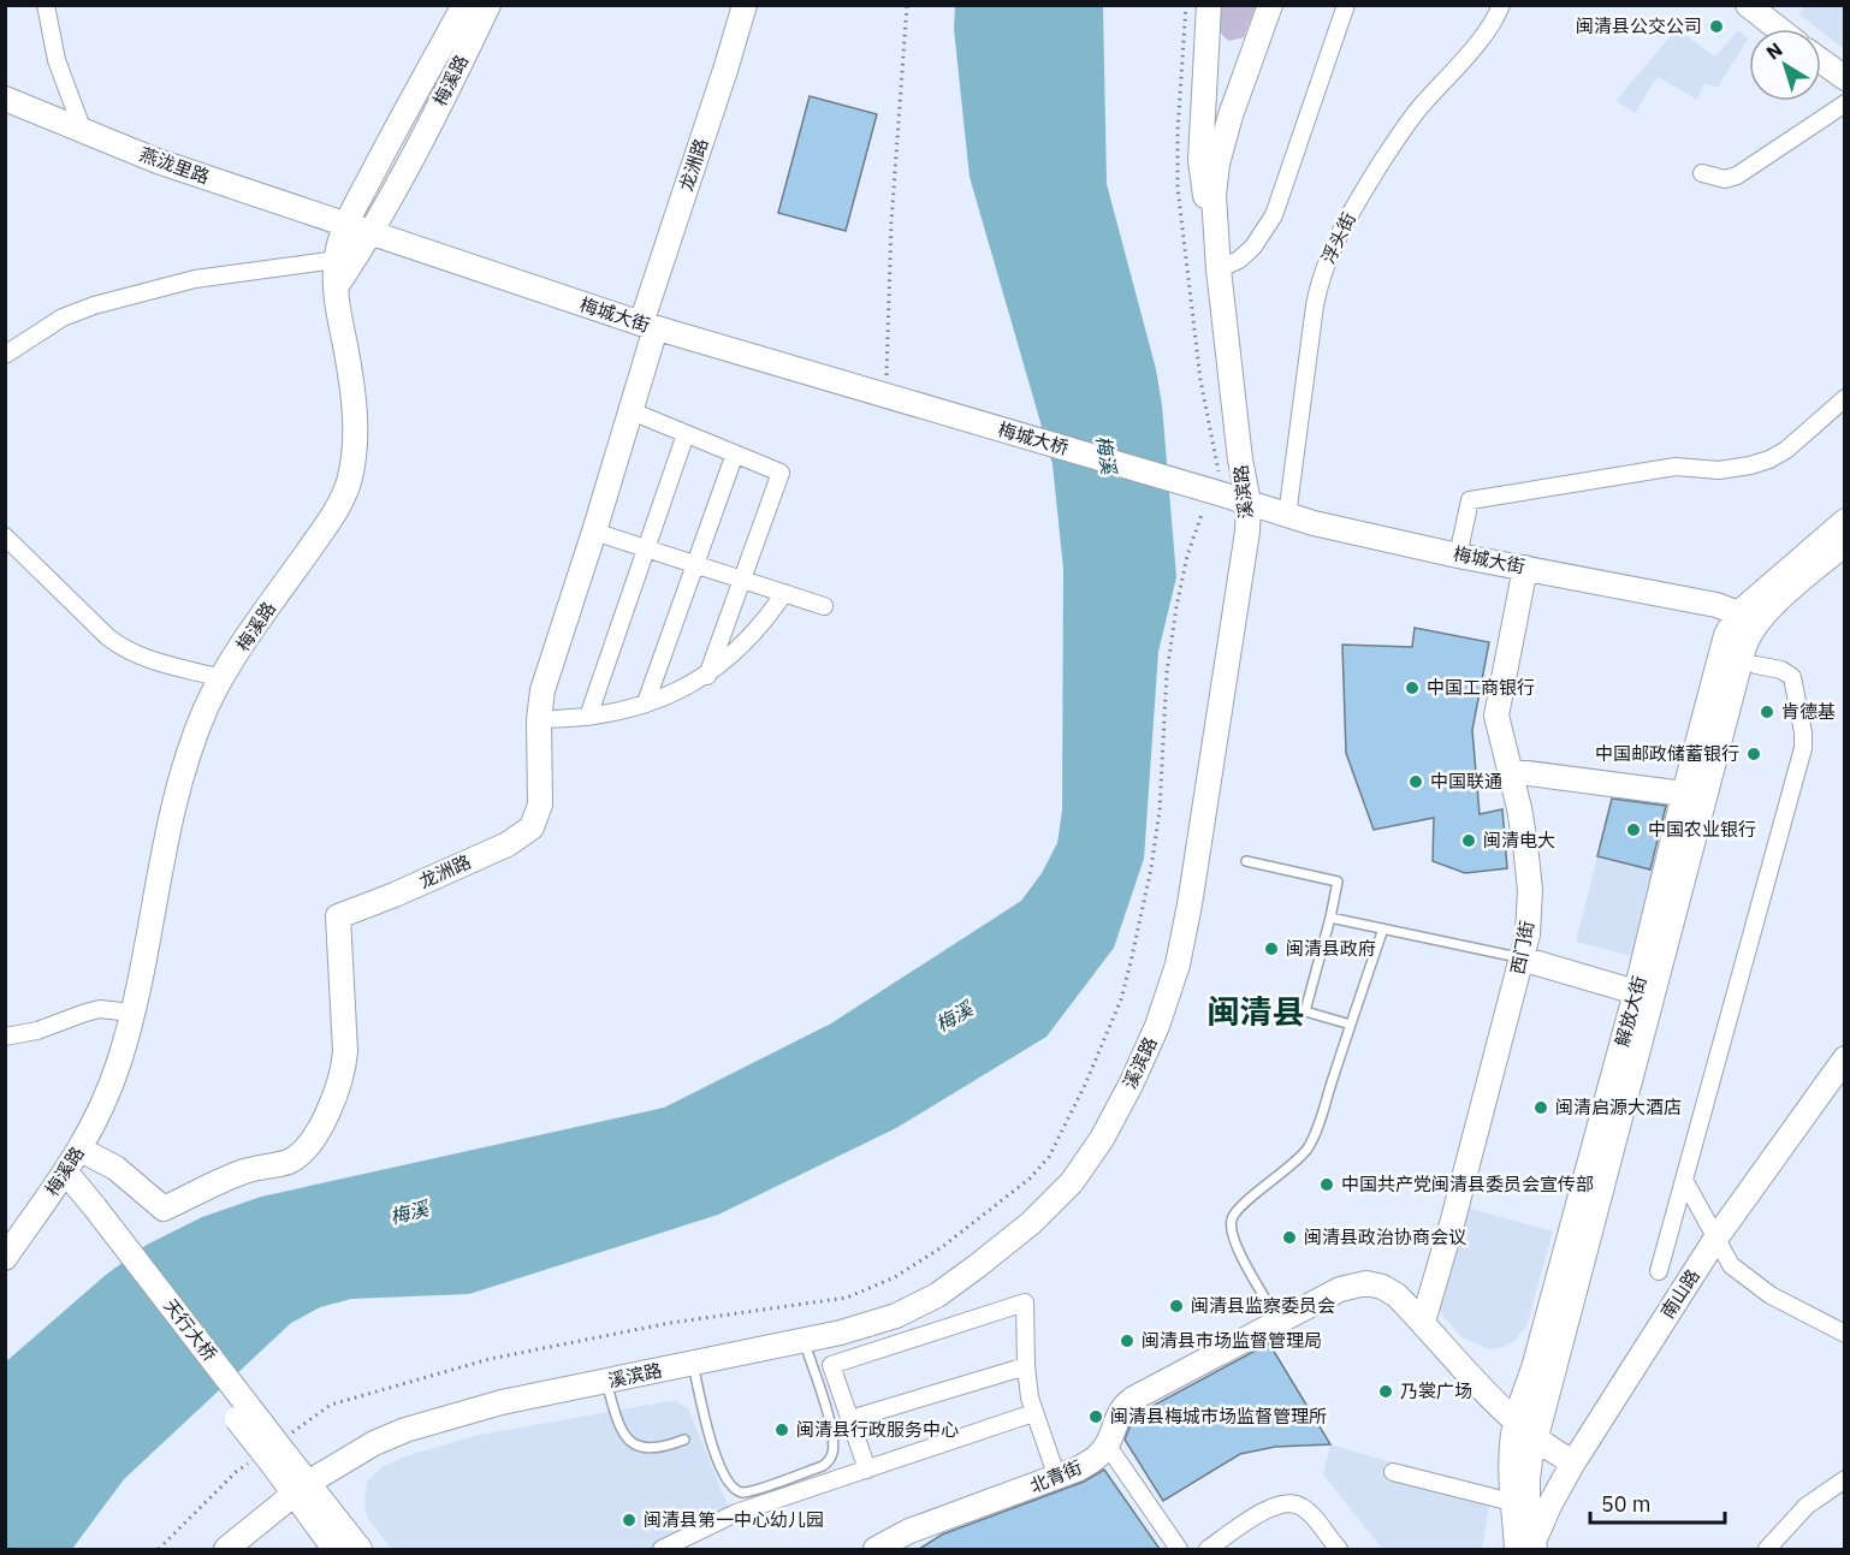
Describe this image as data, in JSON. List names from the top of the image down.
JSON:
{
  "streets": {
    "street": [
      "梅溪路",
      "龙洲路",
      "燕泷里路",
      "浮头街",
      "梅城大街",
      "梅城大桥",
      "溪滨路",
      "西门街",
      "解放大街",
      "南山路",
      "天行大桥",
      "北青街"
    ]
  },
  "crossings": [
    ["梅溪路", "龙洲路"],
    ["梅溪路", "燕泷里路"],
    ["梅溪路", "梅城大街"],
    ["梅溪路", "天行大桥"],
    ["龙洲路", "梅城大街"],
    ["燕泷里路", "梅城大街"],
    ["浮头街", "梅城大街"],
    ["梅城大街", "梅城大桥"],
    ["梅城大街", "溪滨路"],
    ["梅城大街", "西门街"],
    ["梅城大街", "解放大街"],
    ["溪滨路", "天行大桥"],
    ["解放大街", "南山路"]
  ],
  "districts": ["闽清县"],
  "water": ["梅溪"],
  "places": [
    "闽清县公交公司",
    "中国工商银行",
    "肯德基",
    "中国邮政储蓄银行",
    "中国联通",
    "中国农业银行",
    "闽清电大",
    "闽清县政府",
    "闽清启源大酒店",
    "中国共产党闽清县委员会宣传部",
    "闽清县政治协商会议",
    "闽清县监察委员会",
    "闽清县市场监督管理局",
    "乃裳广场",
    "闽清县梅城市场监督管理所",
    "闽清县行政服务中心",
    "闽清县第一中心幼儿园"
  ],
  "scale_bar": "50 m",
  "north": "top left"
}
